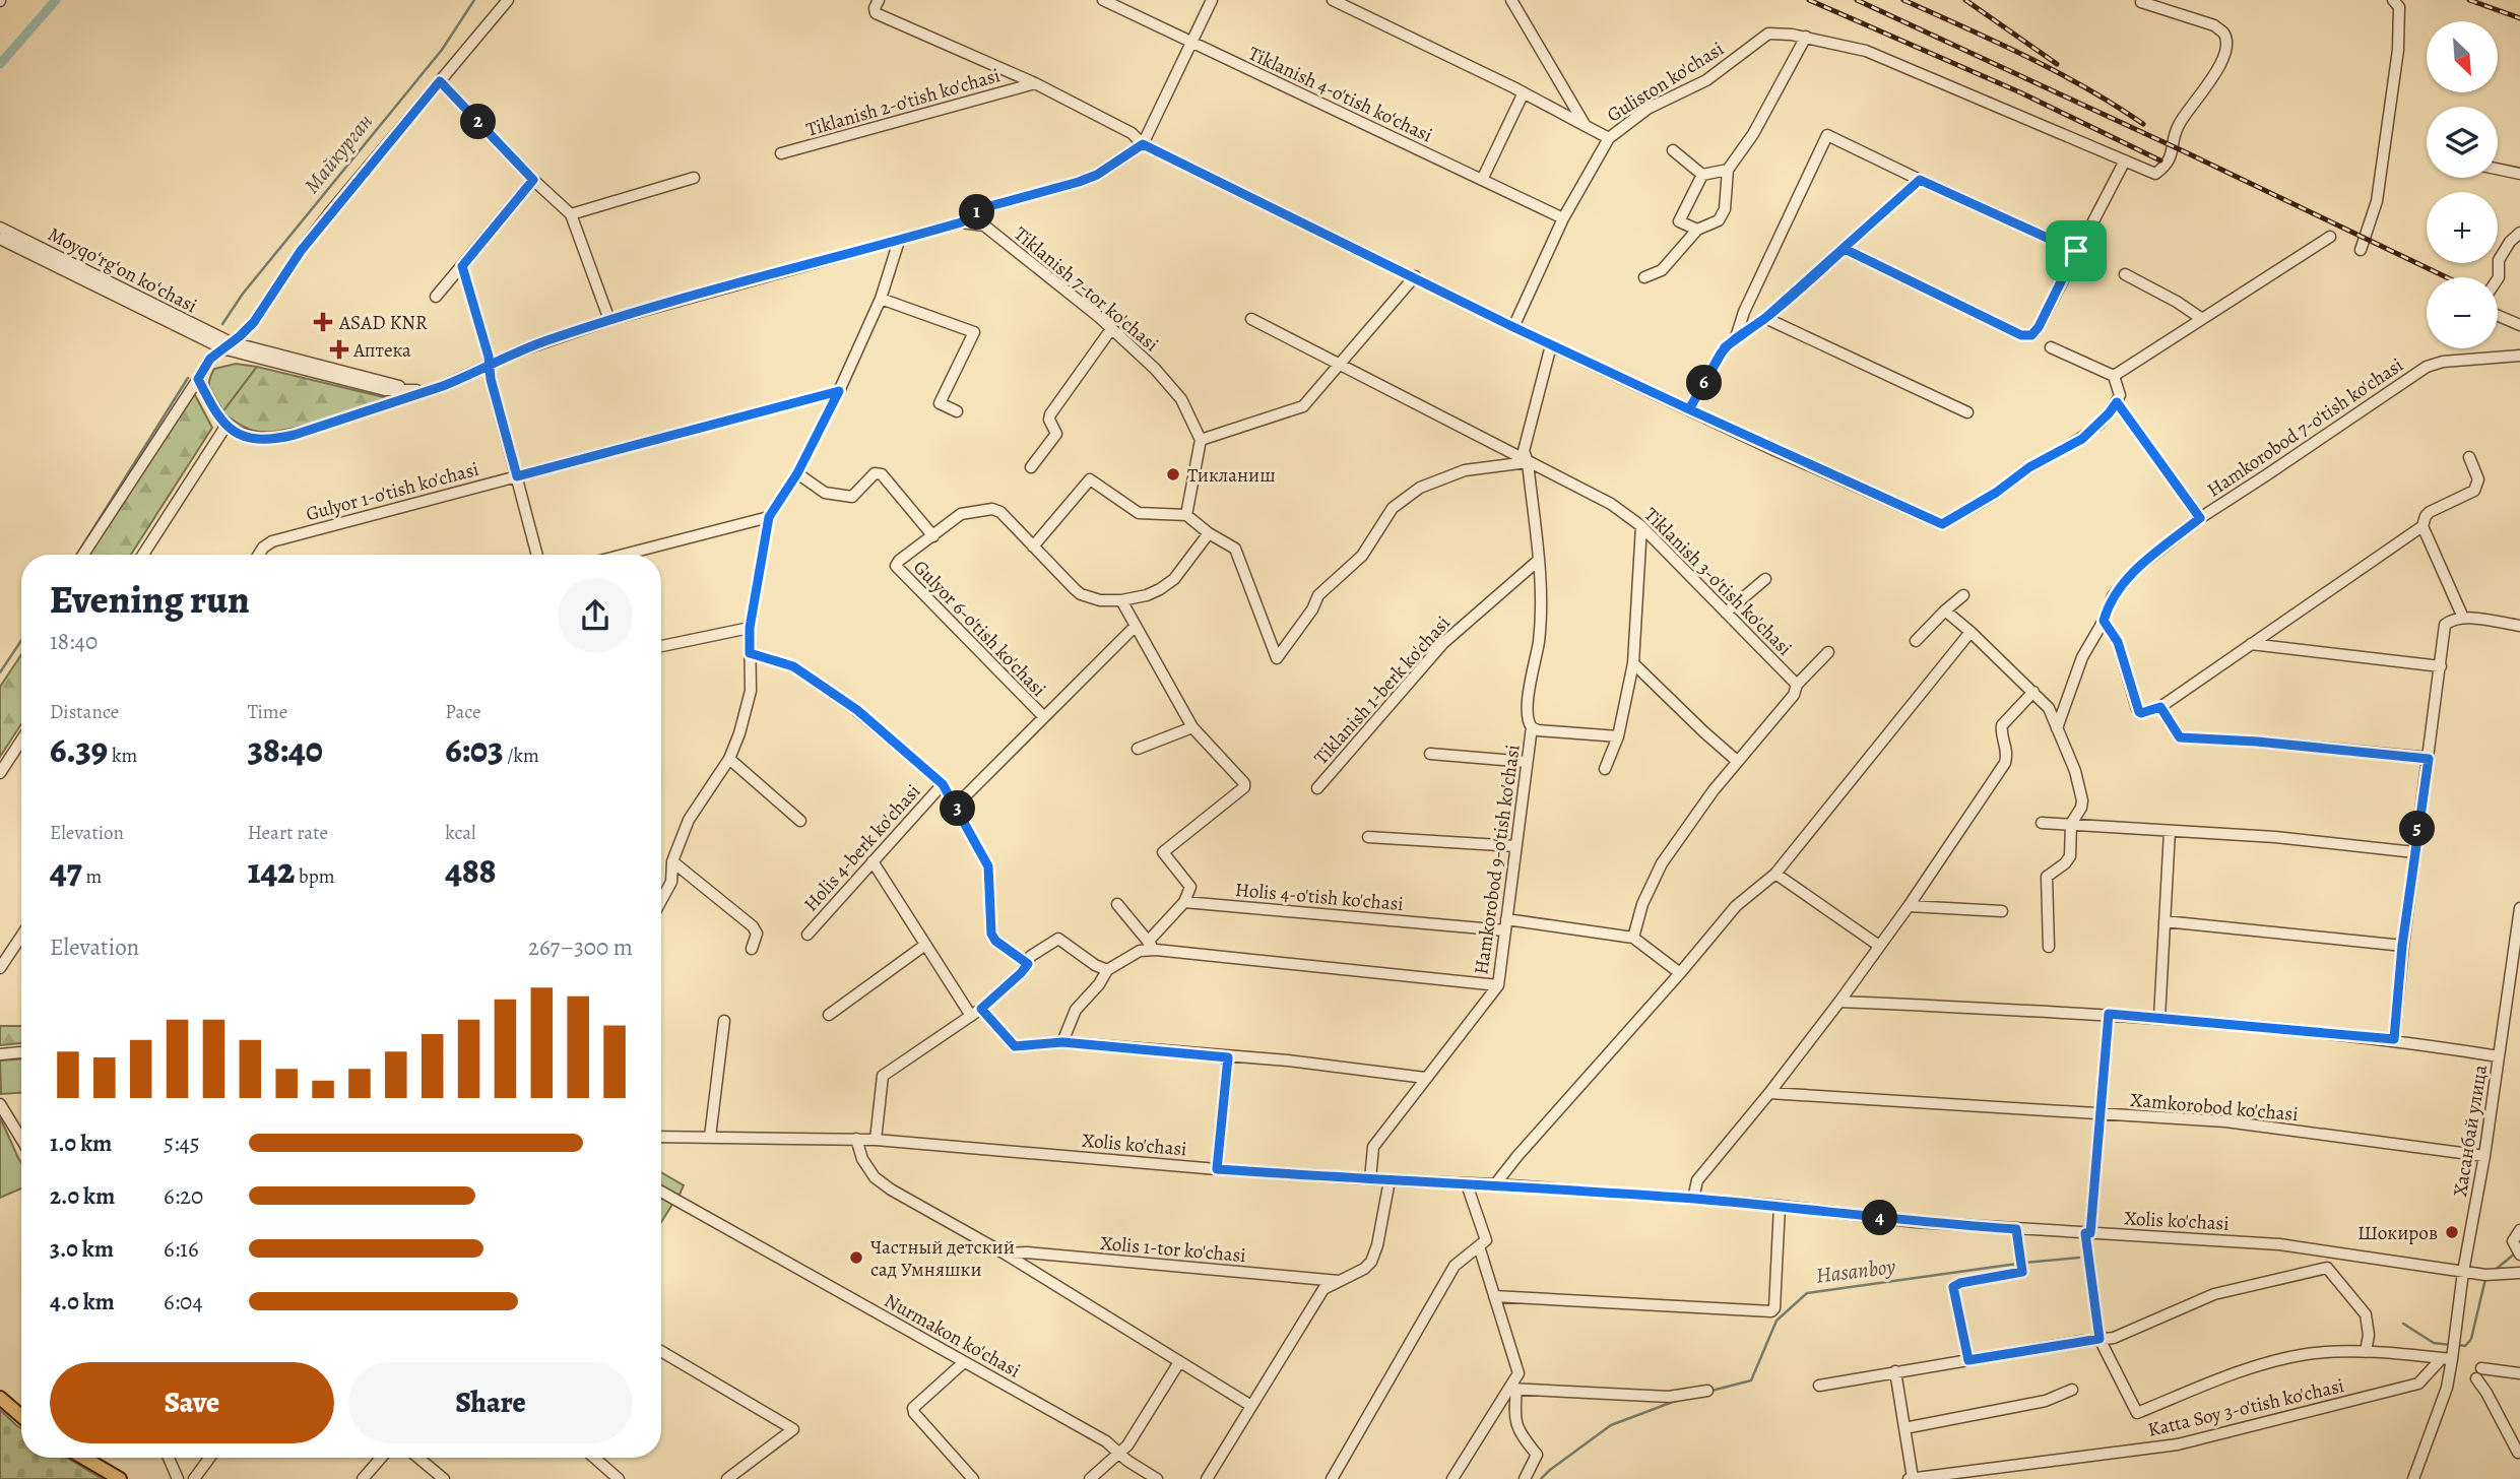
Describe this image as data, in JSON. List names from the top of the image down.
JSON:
{
  "streets": {
    "street": [
      "Guliston ko'chasi",
      "Tiklanish 4-o'tish ko‘chasi",
      "Tiklanish 2-o'tish ko'chasi",
      "Moyqoʻrgʻon koʻchasi",
      "Tiklanish 7-tor ko'chasi",
      "Hamkorobod 7-o'tish ko'chasi",
      "Gulyor 1-o'tish ko'chasi",
      "Tiklanish 3-o'tish ko'chasi",
      "Gulyor 6-o'tish ko'chasi",
      "Tiklanish 1-berk ko'chasi",
      "Holis 4-berk ko'chasi",
      "Hamkorobod 9-o'tish ko'chasi",
      "Holis 4-o'tish ko'chasi",
      "Xamkorobod ko'chasi",
      "Хасанбай улица",
      "Xolis ko'chasi",
      "Xolis 1-tor ko'chasi",
      "Nurmakon ko'chasi",
      "Katta Soy 3-o'tish ko'chasi"
    ]
  },
  "crossings": [
    ["Guliston ko'chasi", "Tiklanish 4-o'tish ko‘chasi"],
    ["Guliston ko'chasi", "Tiklanish 2-o'tish ko'chasi"],
    ["Tiklanish 2-o'tish ko'chasi", "Hamkorobod 9-o'tish ko'chasi"],
    ["Tiklanish 3-o'tish ko'chasi", "Hamkorobod 9-o'tish ko'chasi"],
    ["Tiklanish 1-berk ko'chasi", "Hamkorobod 9-o'tish ko'chasi"],
    ["Hamkorobod 9-o'tish ko'chasi", "Holis 4-o'tish ko'chasi"],
    ["Hamkorobod 9-o'tish ko'chasi", "Xolis ko'chasi"],
    ["Xamkorobod ko'chasi", "Хасанбай улица"],
    ["Хасанбай улица", "Xolis ko'chasi"],
    ["Хасанбай улица", "Katta Soy 3-o'tish ko'chasi"],
    ["Xolis ko'chasi", "Xolis 1-tor ko'chasi"]
  ],
  "water": ["Майкурган", "Hasanboy"],
  "places": {
    "health": ["ASAD KNR", "Аптека"],
    "other": ["Тикланиш", "Шокиров", "Частный детский сад Умняшки"]
  },
  "north": "bottom right",
  "page": {
    "map_buttons": ["+", "−"],
    "pins": [
      "2",
      "1",
      "6",
      "3",
      "5",
      "4"
    ],
    "heading": ["Evening run", "18:40"],
    "stats": [
      ["Distance", "6.39 km"],
      ["Time", "38:40"],
      ["Pace", "6:03 /km"],
      ["Elevation", "47 m"],
      ["Heart rate", "142 bpm"],
      ["kcal", "488"]
    ],
    "chart": ["Elevation", "267–300 m"],
    "list": [
      {
        "name": "1.0 km",
        "note": "5:45"
      },
      {
        "name": "2.0 km",
        "note": "6:20"
      },
      {
        "name": "3.0 km",
        "note": "6:16"
      },
      {
        "name": "4.0 km",
        "note": "6:04"
      }
    ],
    "buttons": ["Save", "Share"]
  }
}
